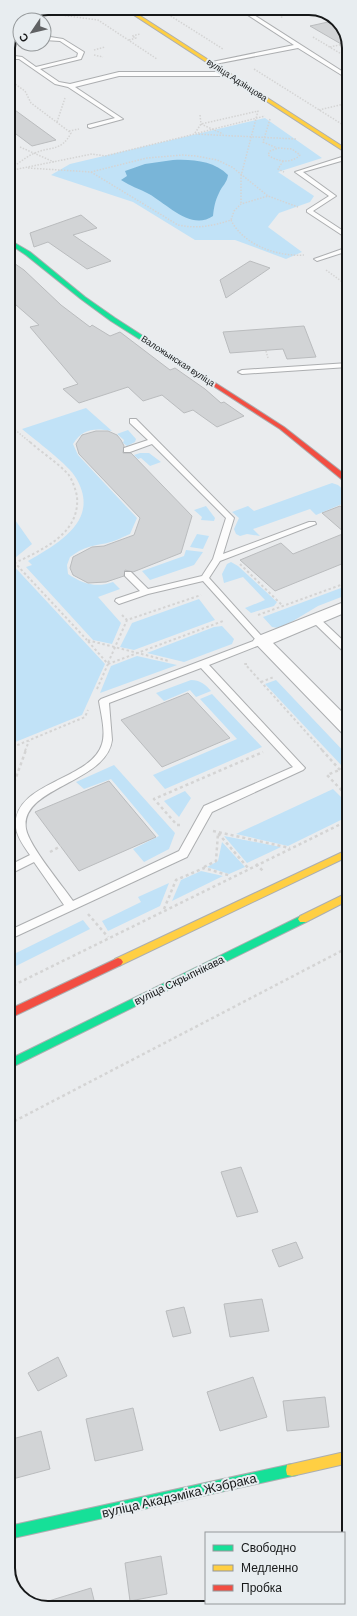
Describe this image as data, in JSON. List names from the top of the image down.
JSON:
{
  "streets": {
    "main road": [
      "вуліца Адзінцова",
      "Валожынская вуліца",
      "вуліца Скрыпнікава",
      "вуліца Акадэміка Жэбрака"
    ]
  },
  "legend": ["Свободно", "Медленно", "Пробка"],
  "north": "bottom left"
}
